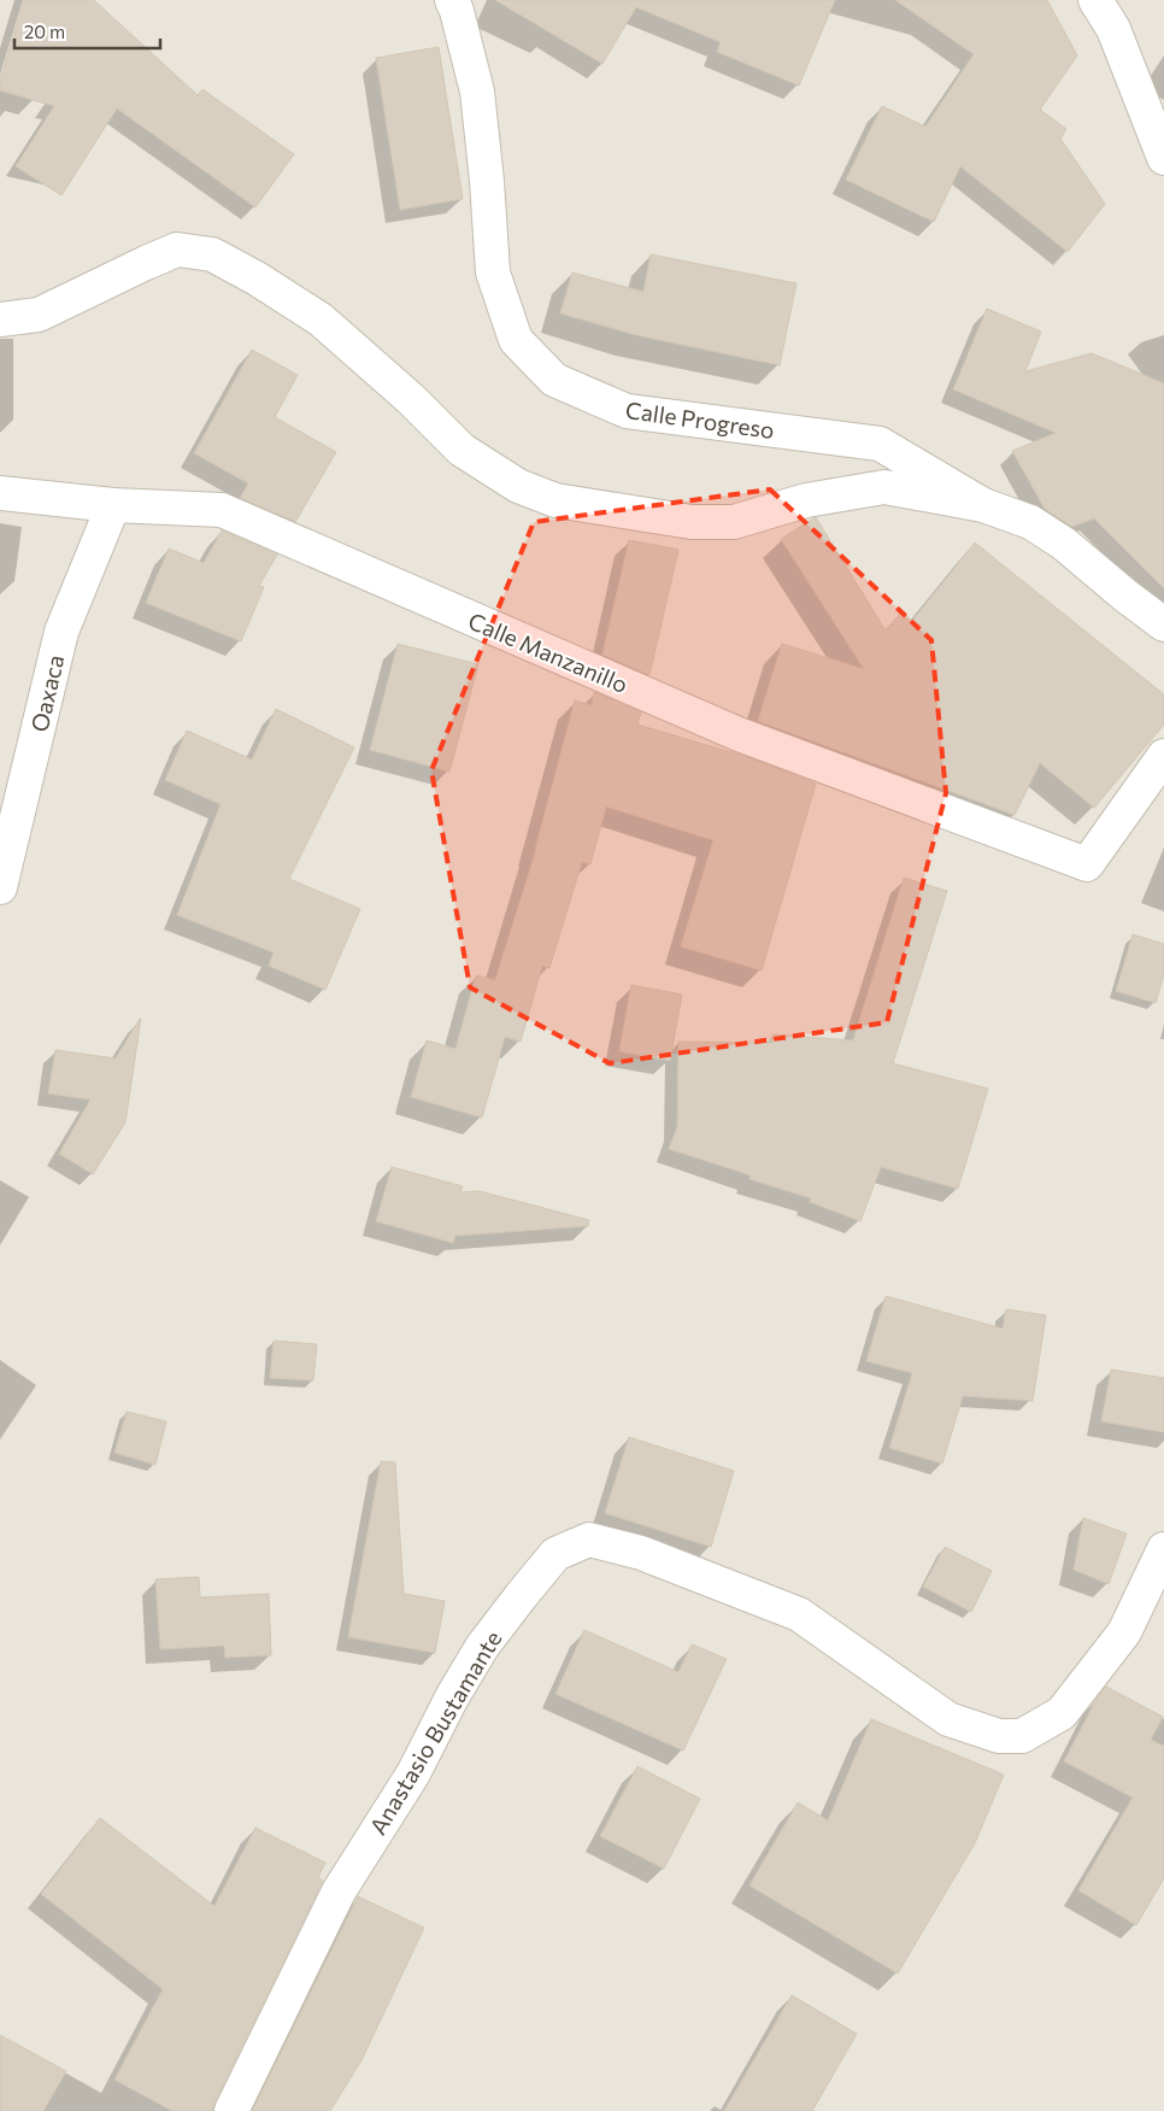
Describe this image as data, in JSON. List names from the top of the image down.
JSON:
{
  "streets": {
    "street": [
      "Calle Progreso",
      "Calle Manzanillo",
      "Oaxaca",
      "Anastasio Bustamante"
    ]
  },
  "crossings": [
    ["Calle Manzanillo", "Oaxaca"]
  ],
  "scale_bar": "20 m"
}
